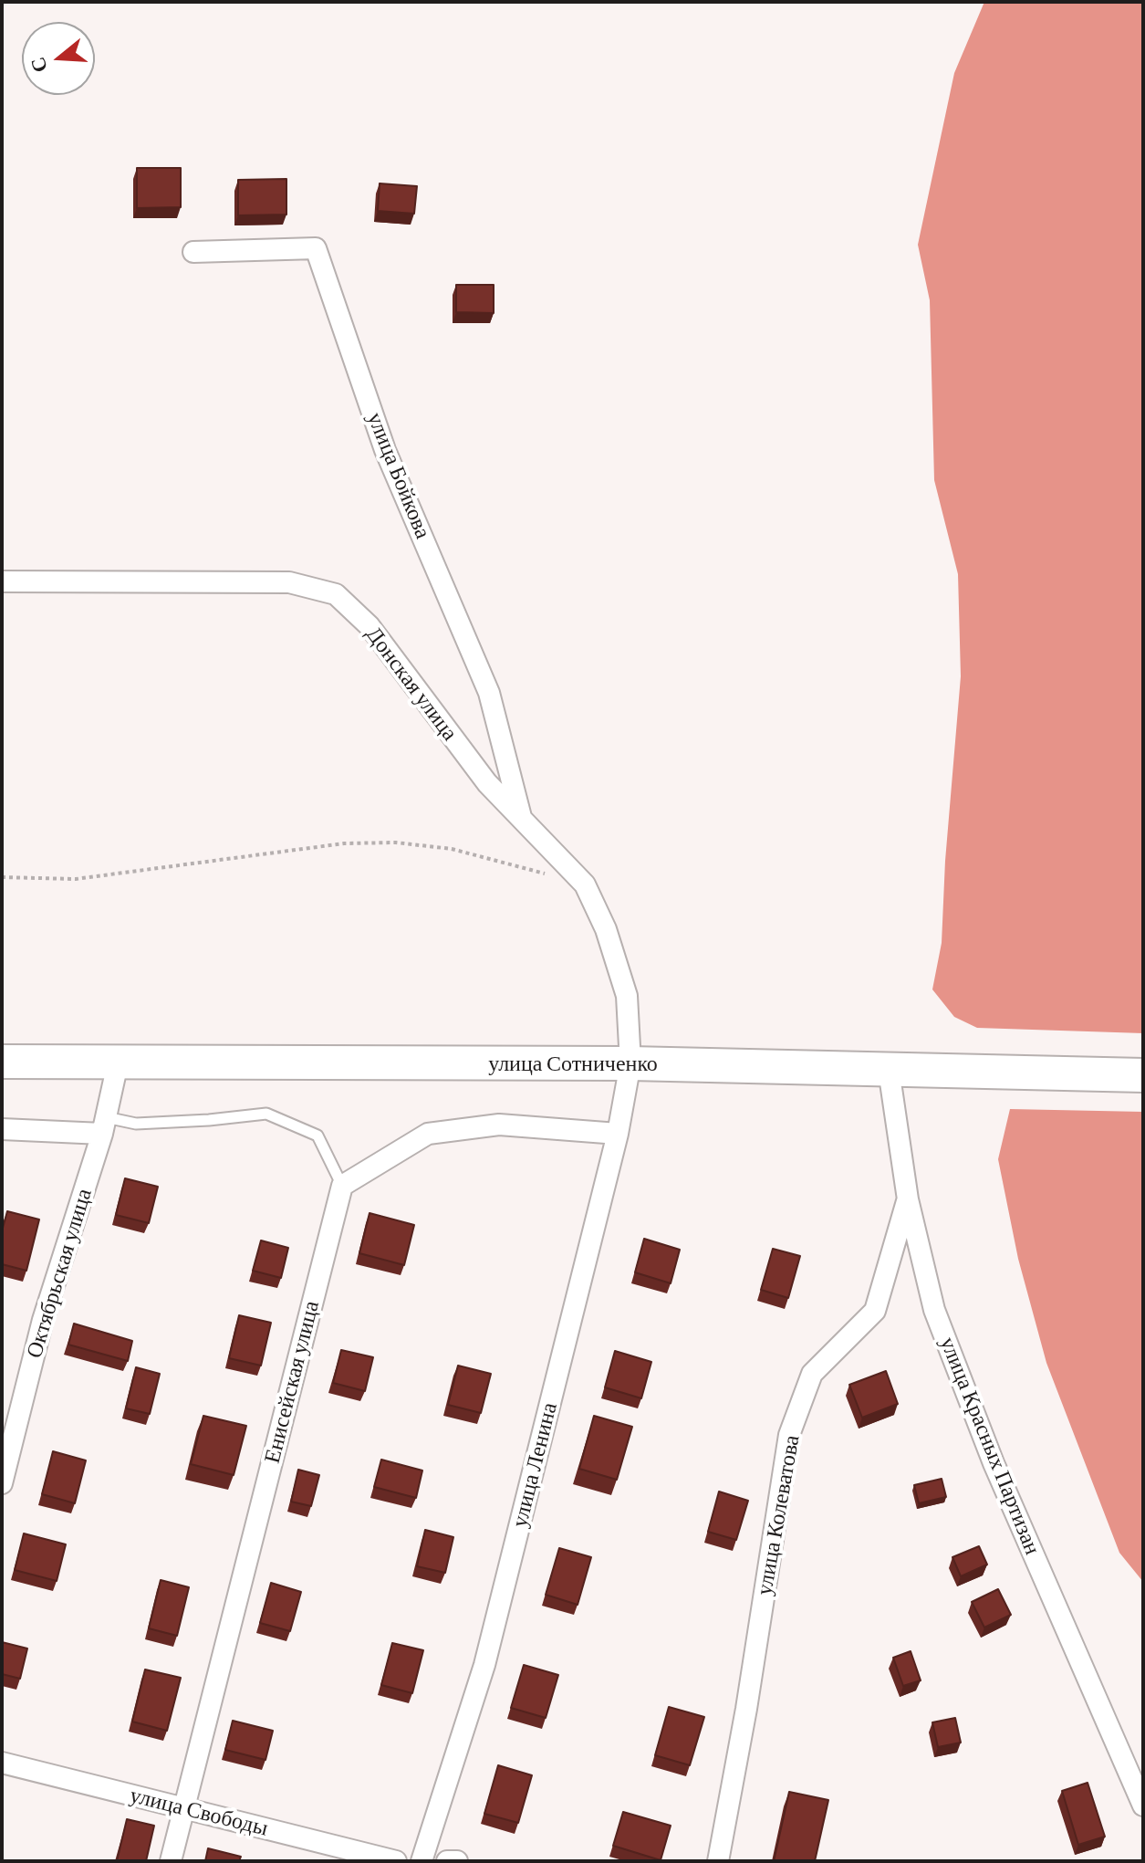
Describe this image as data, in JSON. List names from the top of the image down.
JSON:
{
  "streets": {
    "main road": ["улица Сотниченко"],
    "street": [
      "улица Бойкова",
      "Донская улица",
      "Октябрьская улица",
      "Енисейская улица",
      "улица Красных Партизан",
      "улица Ленина",
      "улица Колеватова",
      "улица Свободы"
    ]
  },
  "crossings": [
    ["улица Бойкова", "Донская улица"],
    ["Донская улица", "улица Сотниченко"],
    ["Донская улица", "улица Ленина"],
    ["улица Сотниченко", "Октябрьская улица"],
    ["улица Сотниченко", "улица Красных Партизан"],
    ["улица Сотниченко", "улица Ленина"],
    ["Енисейская улица", "улица Свободы"],
    ["улица Красных Партизан", "улица Колеватова"]
  ],
  "north": "left"
}
